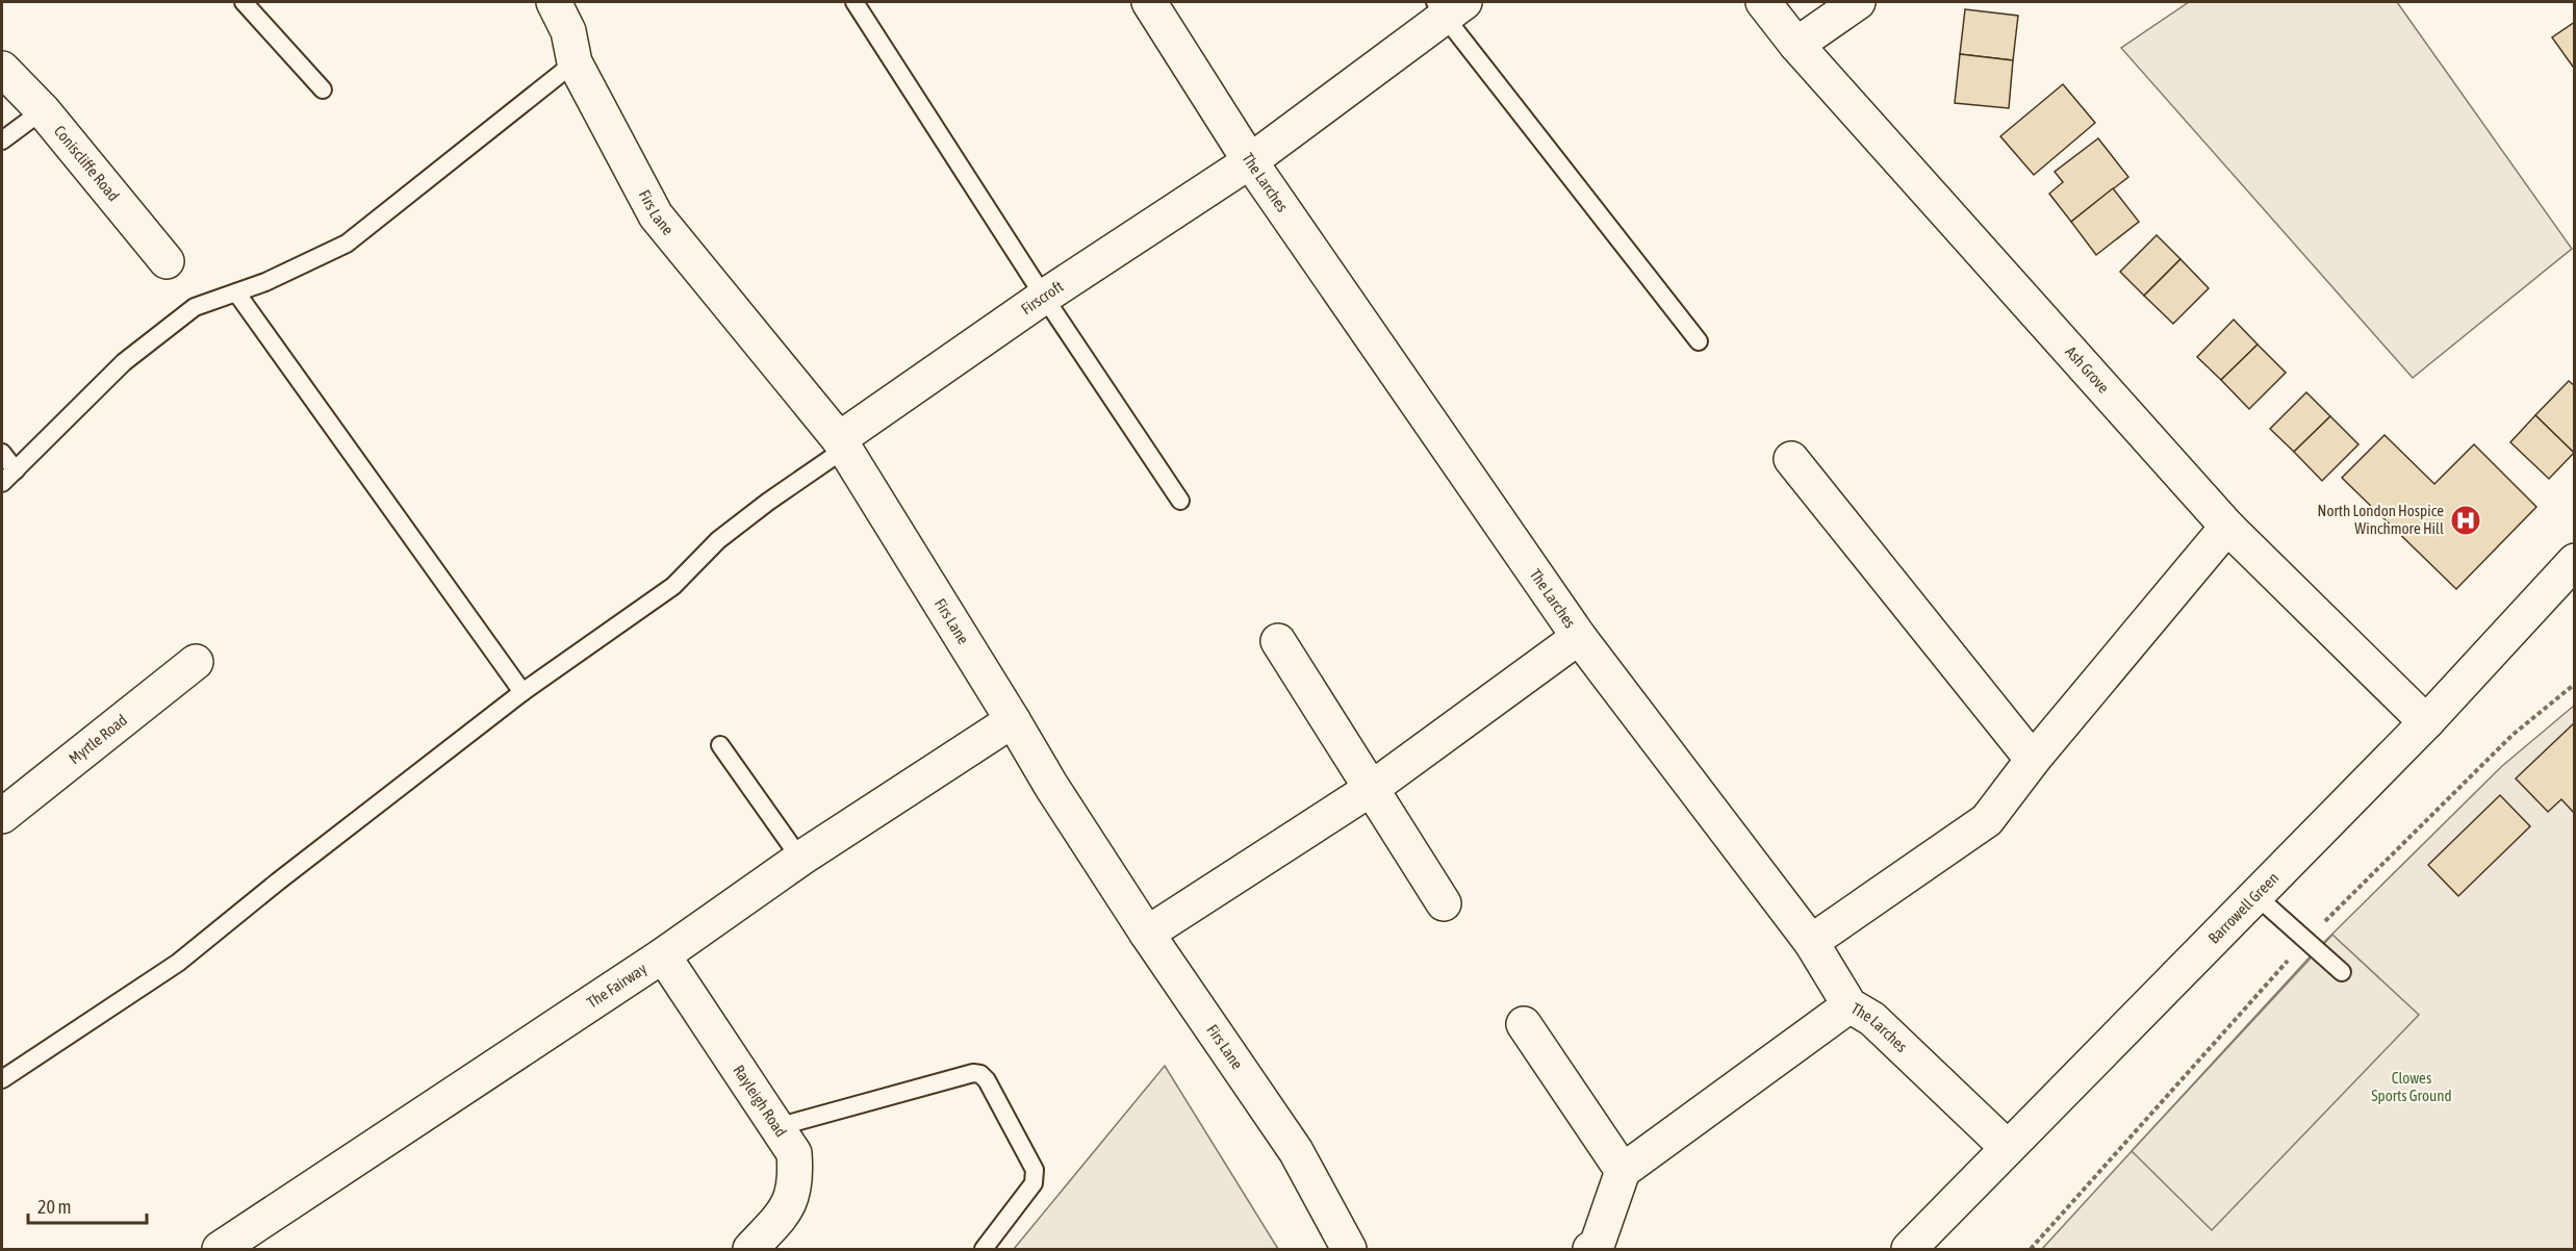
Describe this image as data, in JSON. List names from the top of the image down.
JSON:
{
  "streets": {
    "street": [
      "Coniscliffe Road",
      "The Larches",
      "Firs Lane",
      "Firscroft",
      "Ash Grove",
      "Myrtle Road",
      "Barrowell Green",
      "The Fairway",
      "Rayleigh Road"
    ]
  },
  "crossings": [
    ["The Larches", "Firscroft"],
    ["The Larches", "Barrowell Green"],
    ["Firs Lane", "Firscroft"],
    ["Firs Lane", "The Fairway"],
    ["Ash Grove", "Barrowell Green"],
    ["The Fairway", "Rayleigh Road"]
  ],
  "parks": ["Clowes Sports Ground"],
  "places": {
    "hospital": ["North London Hospice Winchmore Hill"]
  },
  "scale_bar": "20 m"
}
